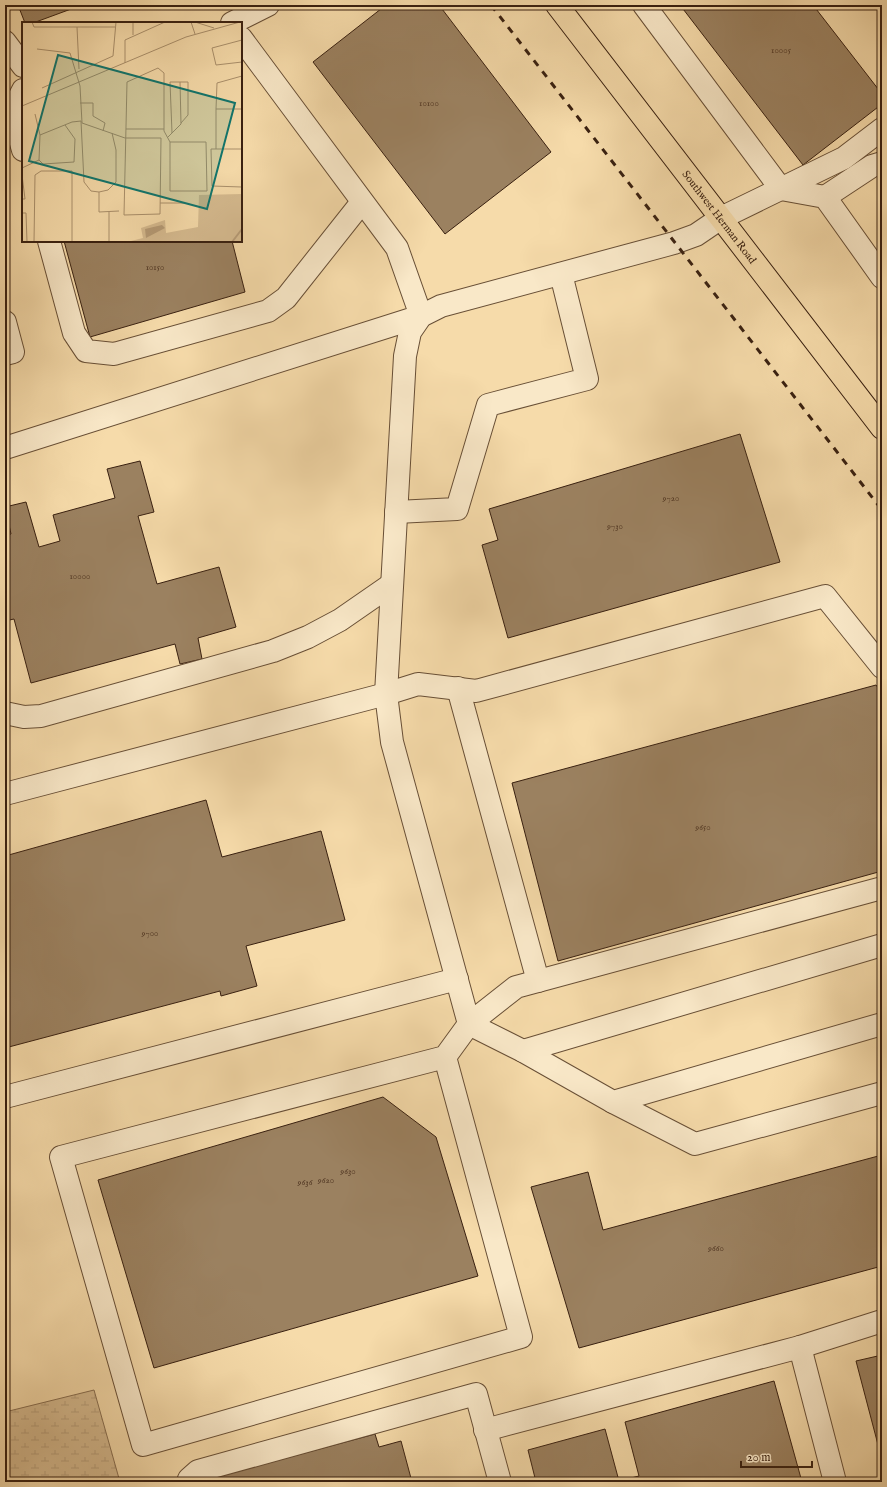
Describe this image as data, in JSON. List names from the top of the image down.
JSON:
{
  "streets": {
    "main road": ["Southwest Herman Road"]
  },
  "house_numbers": [
    "10005",
    "10100",
    "10150",
    "9720",
    "9730",
    "10000",
    "9650",
    "9700",
    "9630",
    "9620",
    "9636",
    "9660"
  ],
  "scale_bar": "20 m"
}
